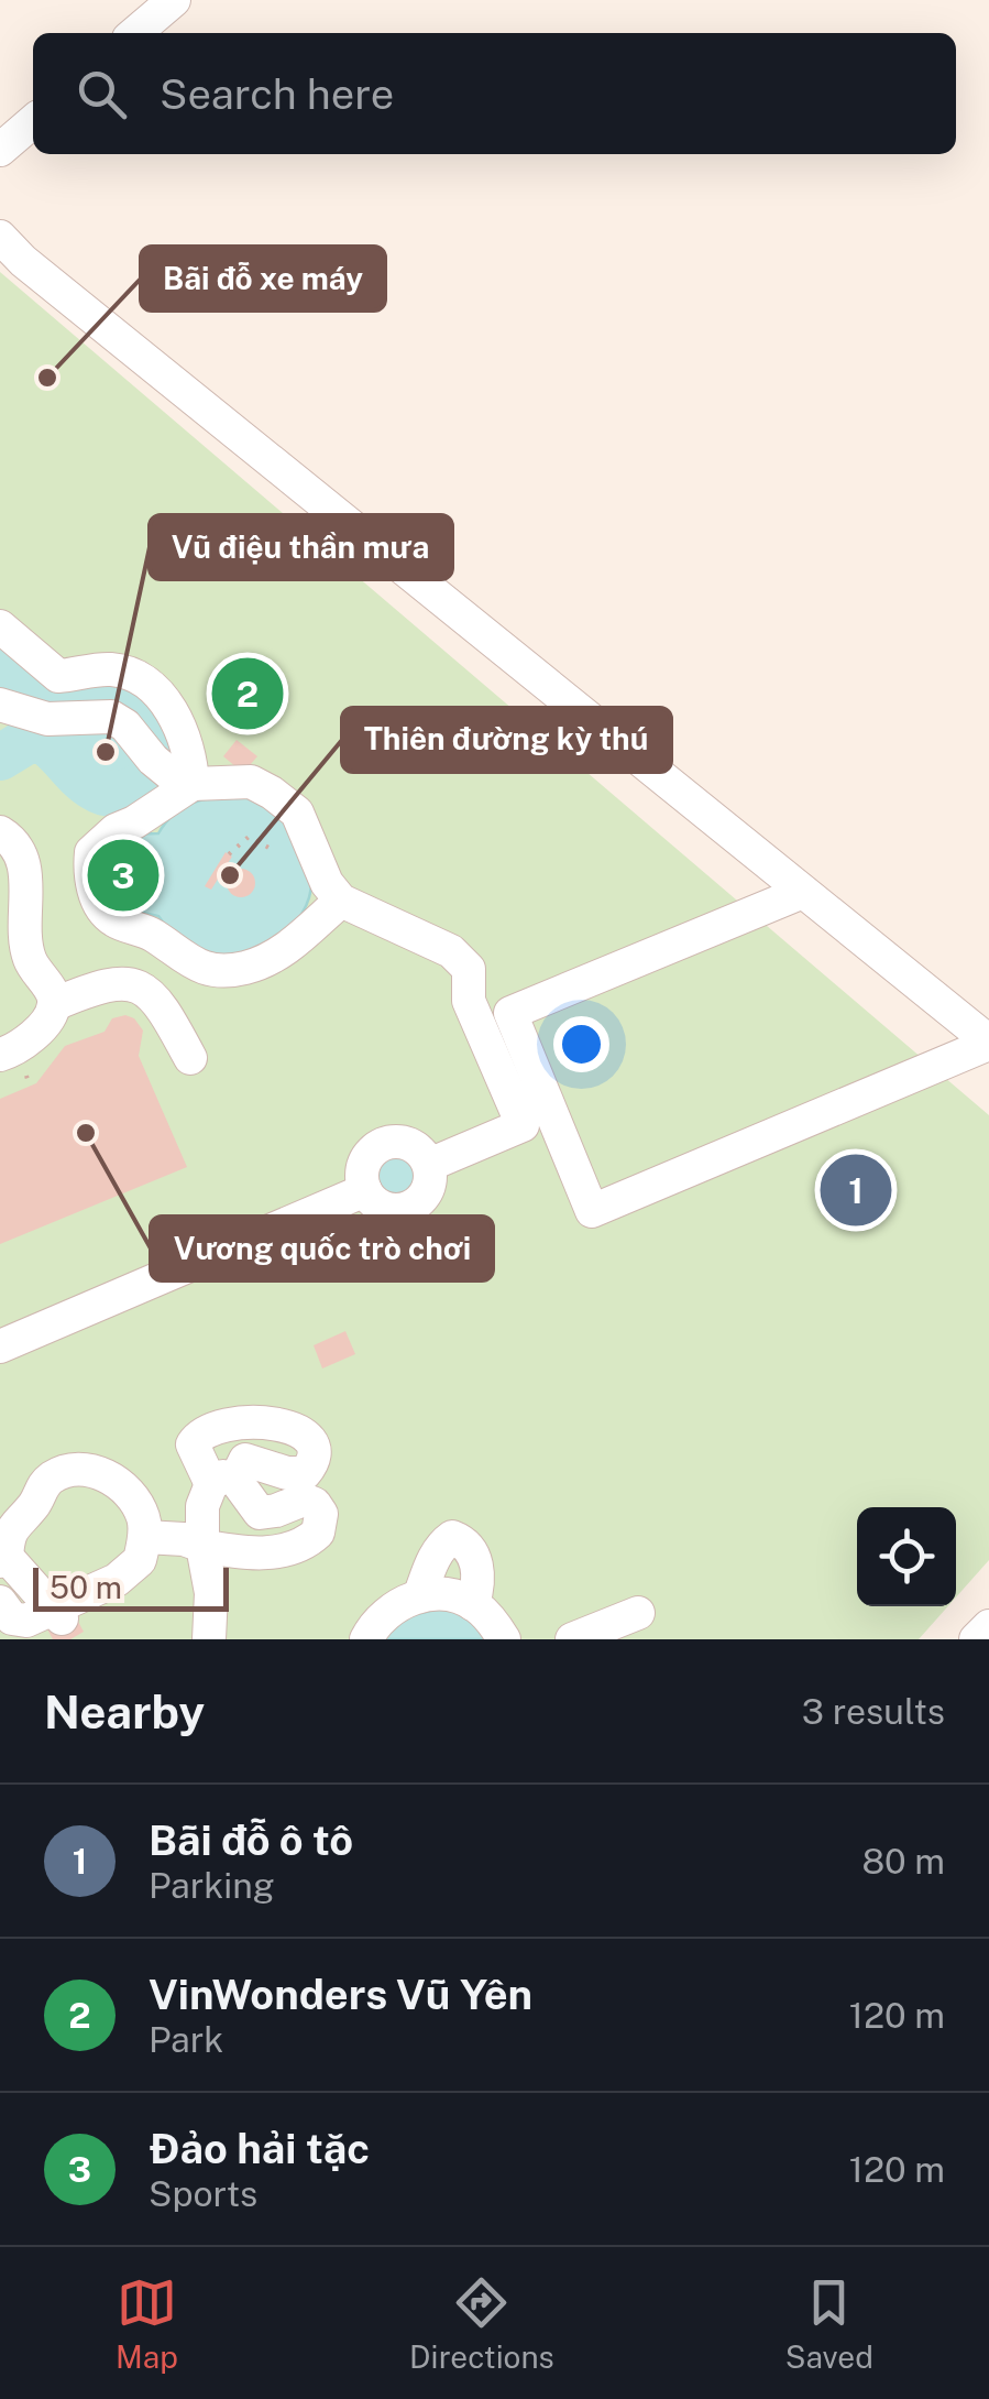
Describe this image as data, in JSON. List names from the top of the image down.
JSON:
{
  "places": [
    "Bãi đỗ xe máy",
    "Vũ điệu thần mưa",
    "Thiên đường kỳ thú",
    "Vương quốc trò chơi"
  ],
  "scale_bar": "50 m",
  "page": {
    "search": "Search here",
    "pins": ["2", "3", "1"],
    "scale": "50 m",
    "heading": ["Nearby", "3 results"],
    "list": [
      {
        "mark": "1",
        "name": "Bãi đỗ ô tô",
        "note": "Parking",
        "value": "80 m"
      },
      {
        "mark": "2",
        "name": "VinWonders Vũ Yên",
        "note": "Park",
        "value": "120 m"
      },
      {
        "mark": "3",
        "name": "Đảo hải tặc",
        "note": "Sports",
        "value": "120 m"
      }
    ],
    "nav": ["Map", "Directions", "Saved"]
  }
}
